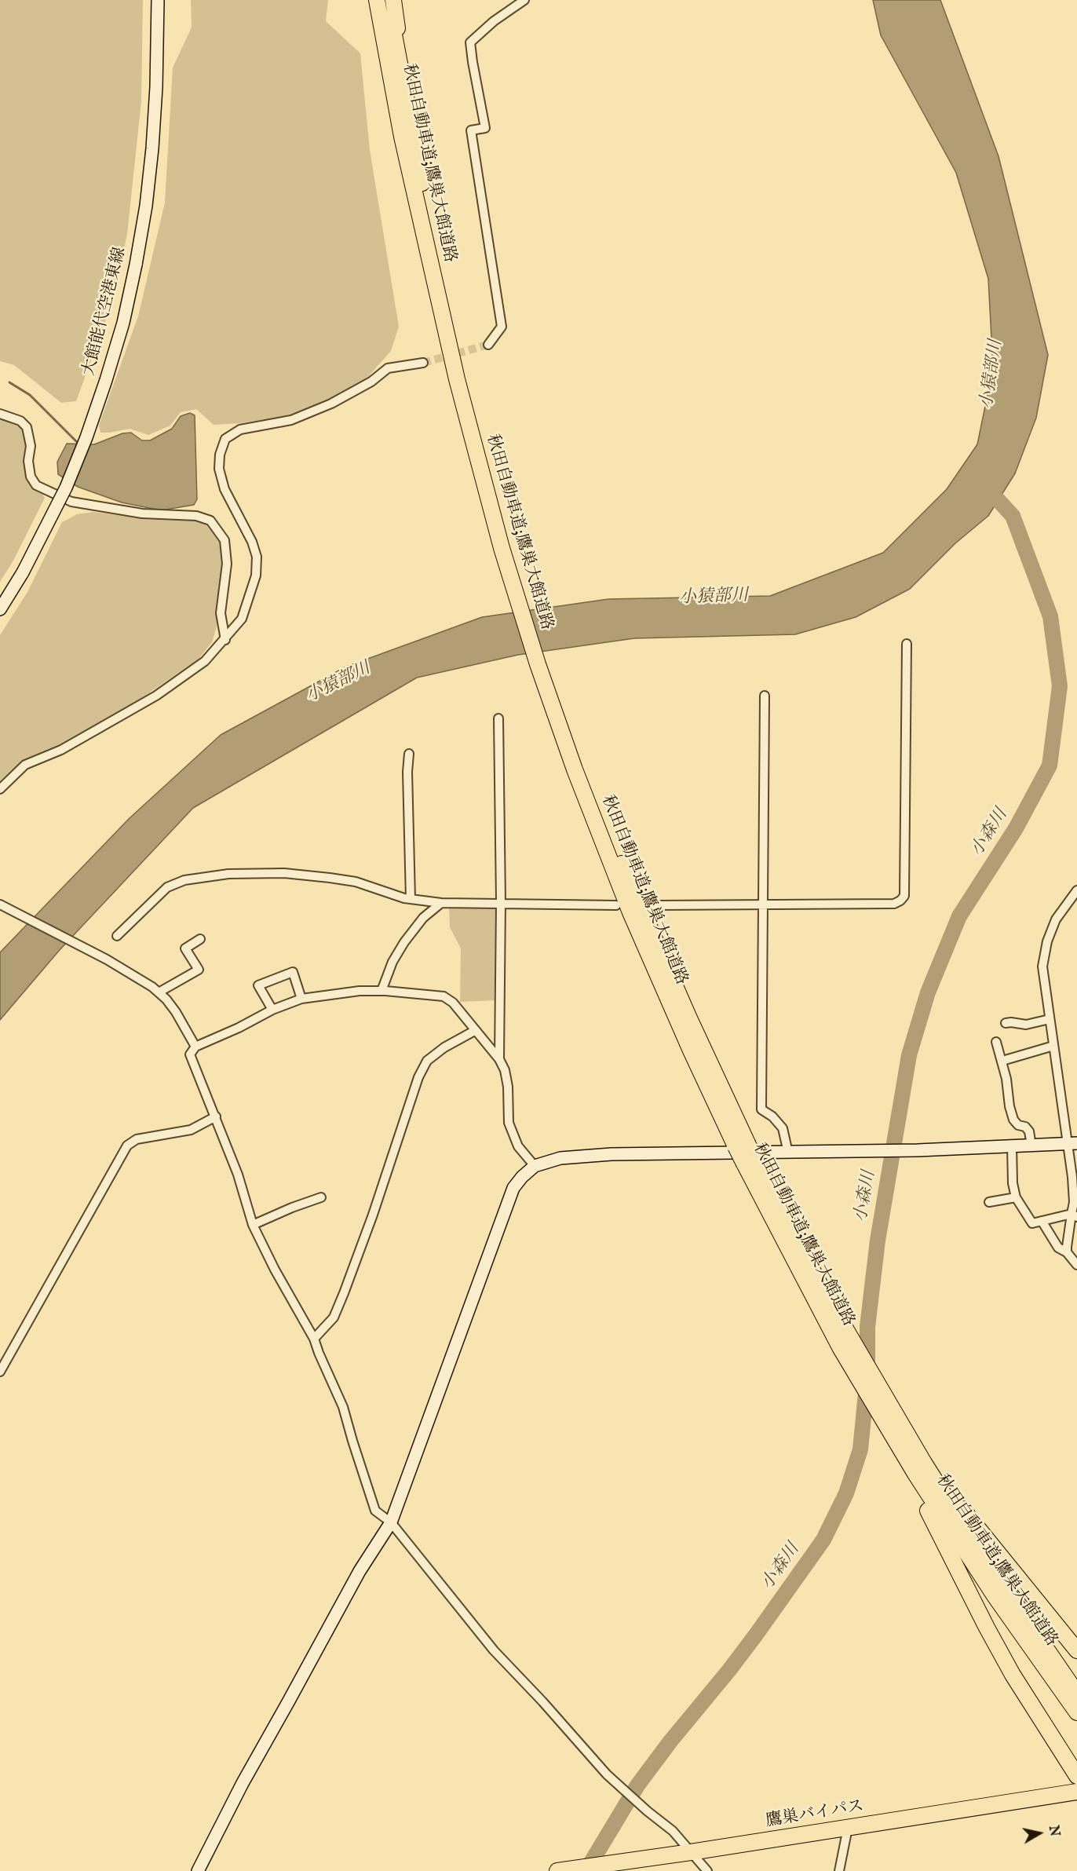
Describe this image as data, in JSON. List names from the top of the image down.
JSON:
{
  "streets": {
    "highway": ["秋田自動車道;鷹巣大館道路", "鷹巣バイパス"],
    "street": ["大館能代空港東線"]
  },
  "water": ["小猿部川", "小森川"],
  "north": "right"
}
